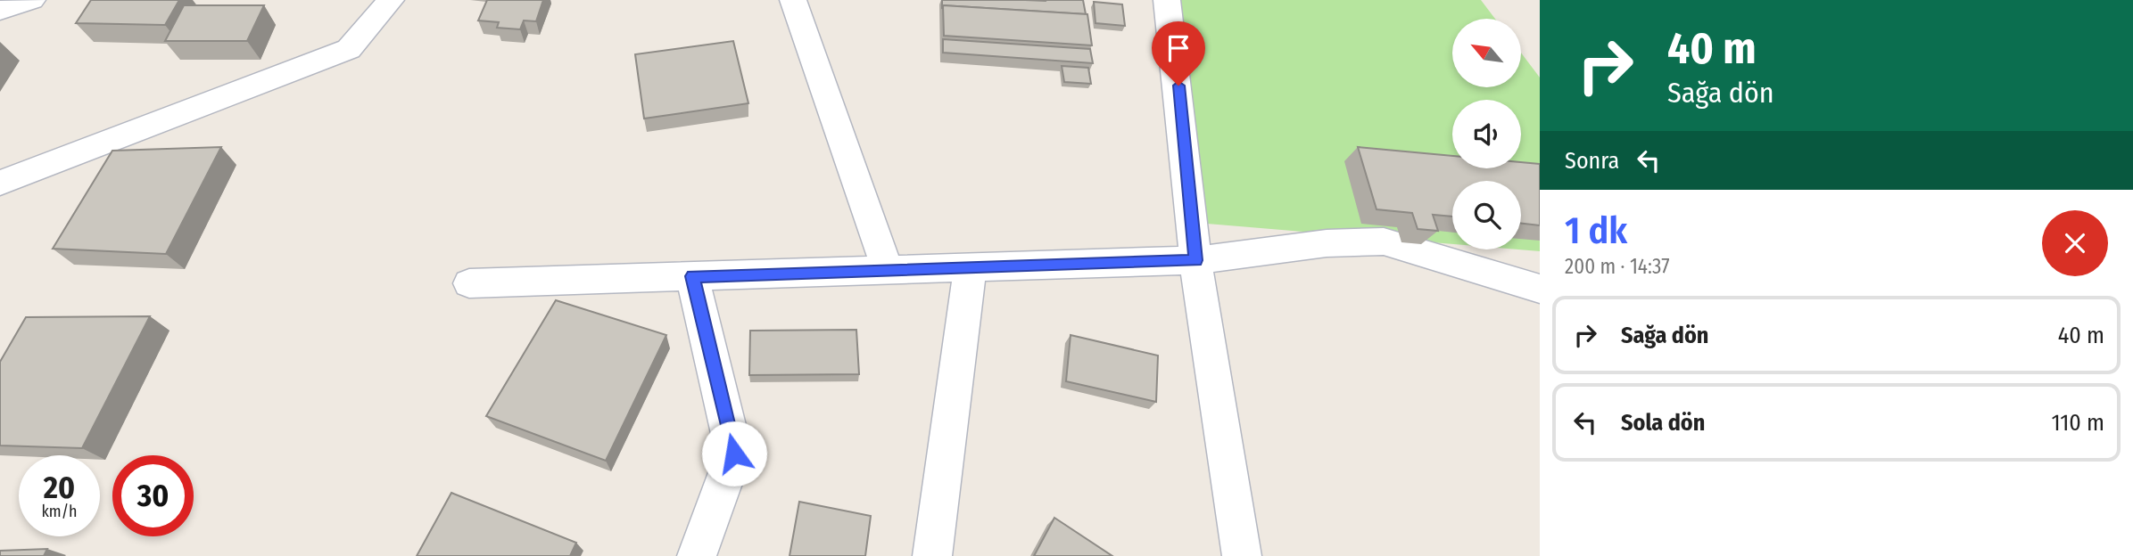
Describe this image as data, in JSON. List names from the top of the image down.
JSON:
{
  "north": "top left",
  "page": {
    "turn": ["40 m", "Sağa dön"],
    "then": "Sonra",
    "heading": ["1 dk", "200 m · 14:37"],
    "list": [
      {
        "name": "Sağa dön",
        "value": "40 m"
      },
      {
        "name": "Sola dön",
        "value": "110 m"
      }
    ],
    "speed": "20 km/h",
    "limit": "30"
  }
}
